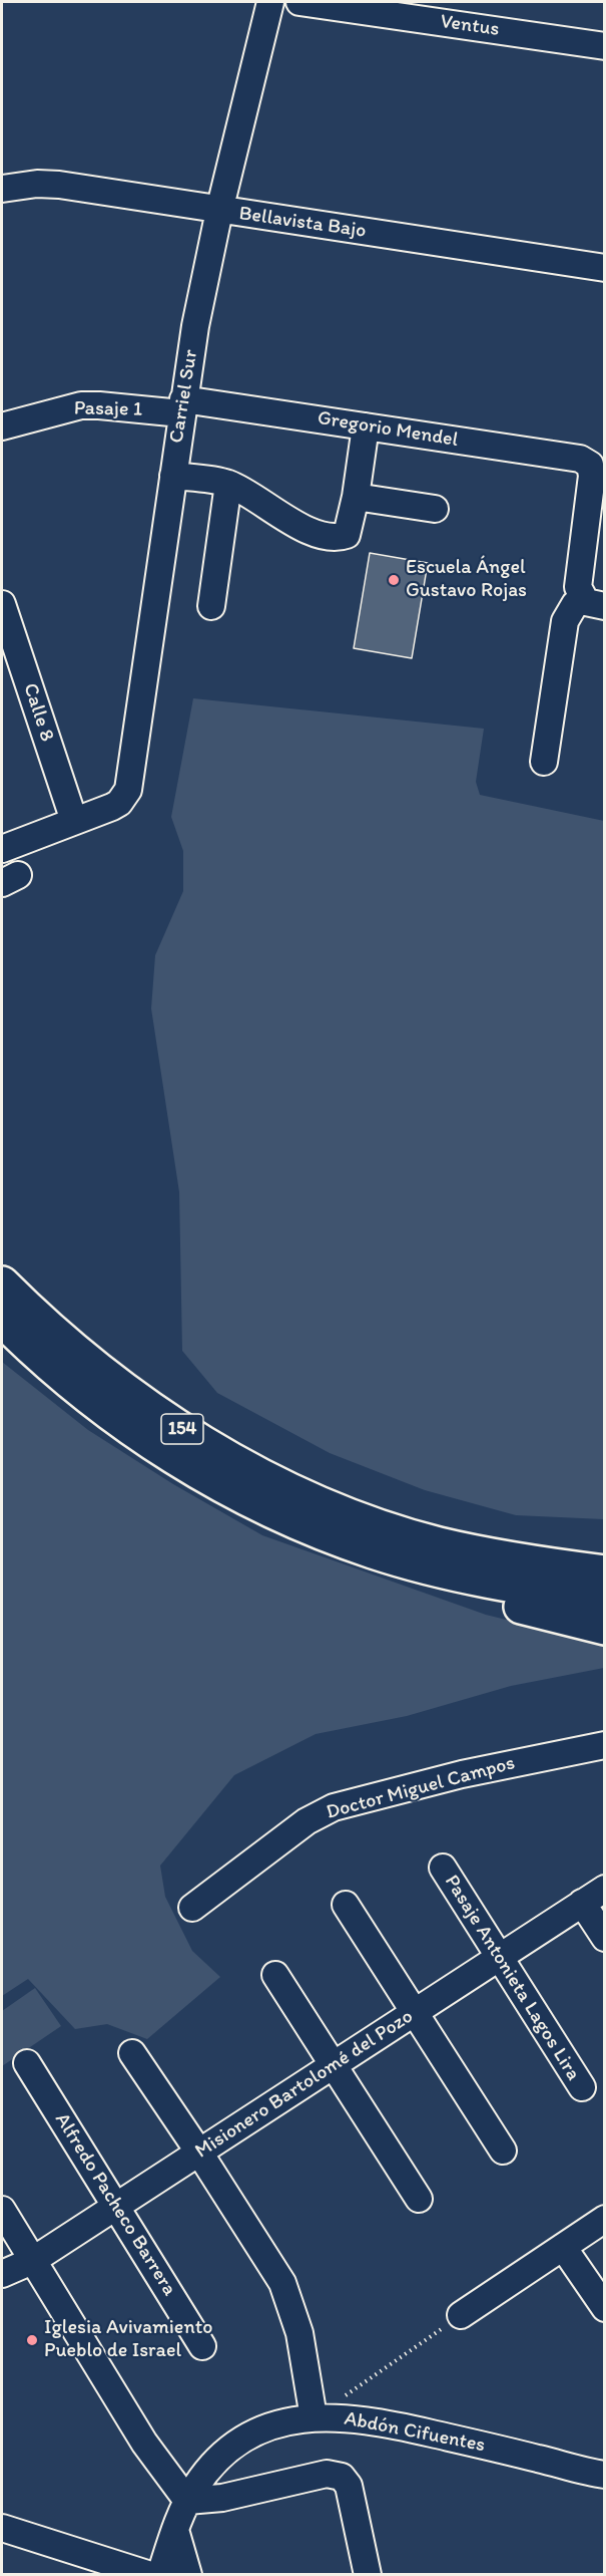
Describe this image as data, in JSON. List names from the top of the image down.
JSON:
{
  "streets": {
    "highway": ["154"],
    "street": [
      "Ventus",
      "Bellavista Bajo",
      "Carriel Sur",
      "Pasaje 1",
      "Gregorio Mendel",
      "Calle 8",
      "Doctor Miguel Campos",
      "Pasaje Antonieta Lagos Lira",
      "Misionero Bartolomé del Pozo",
      "Alfredo Pacheco Barrera",
      "Abdón Cifuentes"
    ]
  },
  "crossings": [
    ["Bellavista Bajo", "Carriel Sur"],
    ["Carriel Sur", "Pasaje 1"],
    ["Carriel Sur", "Gregorio Mendel"],
    ["Carriel Sur", "Calle 8"],
    ["Pasaje 1", "Gregorio Mendel"],
    ["Pasaje Antonieta Lagos Lira", "Misionero Bartolomé del Pozo"],
    ["Misionero Bartolomé del Pozo", "Alfredo Pacheco Barrera"]
  ],
  "places": ["Escuela Ángel Gustavo Rojas", "Iglesia Avivamiento Pueblo de Israel"]
}
